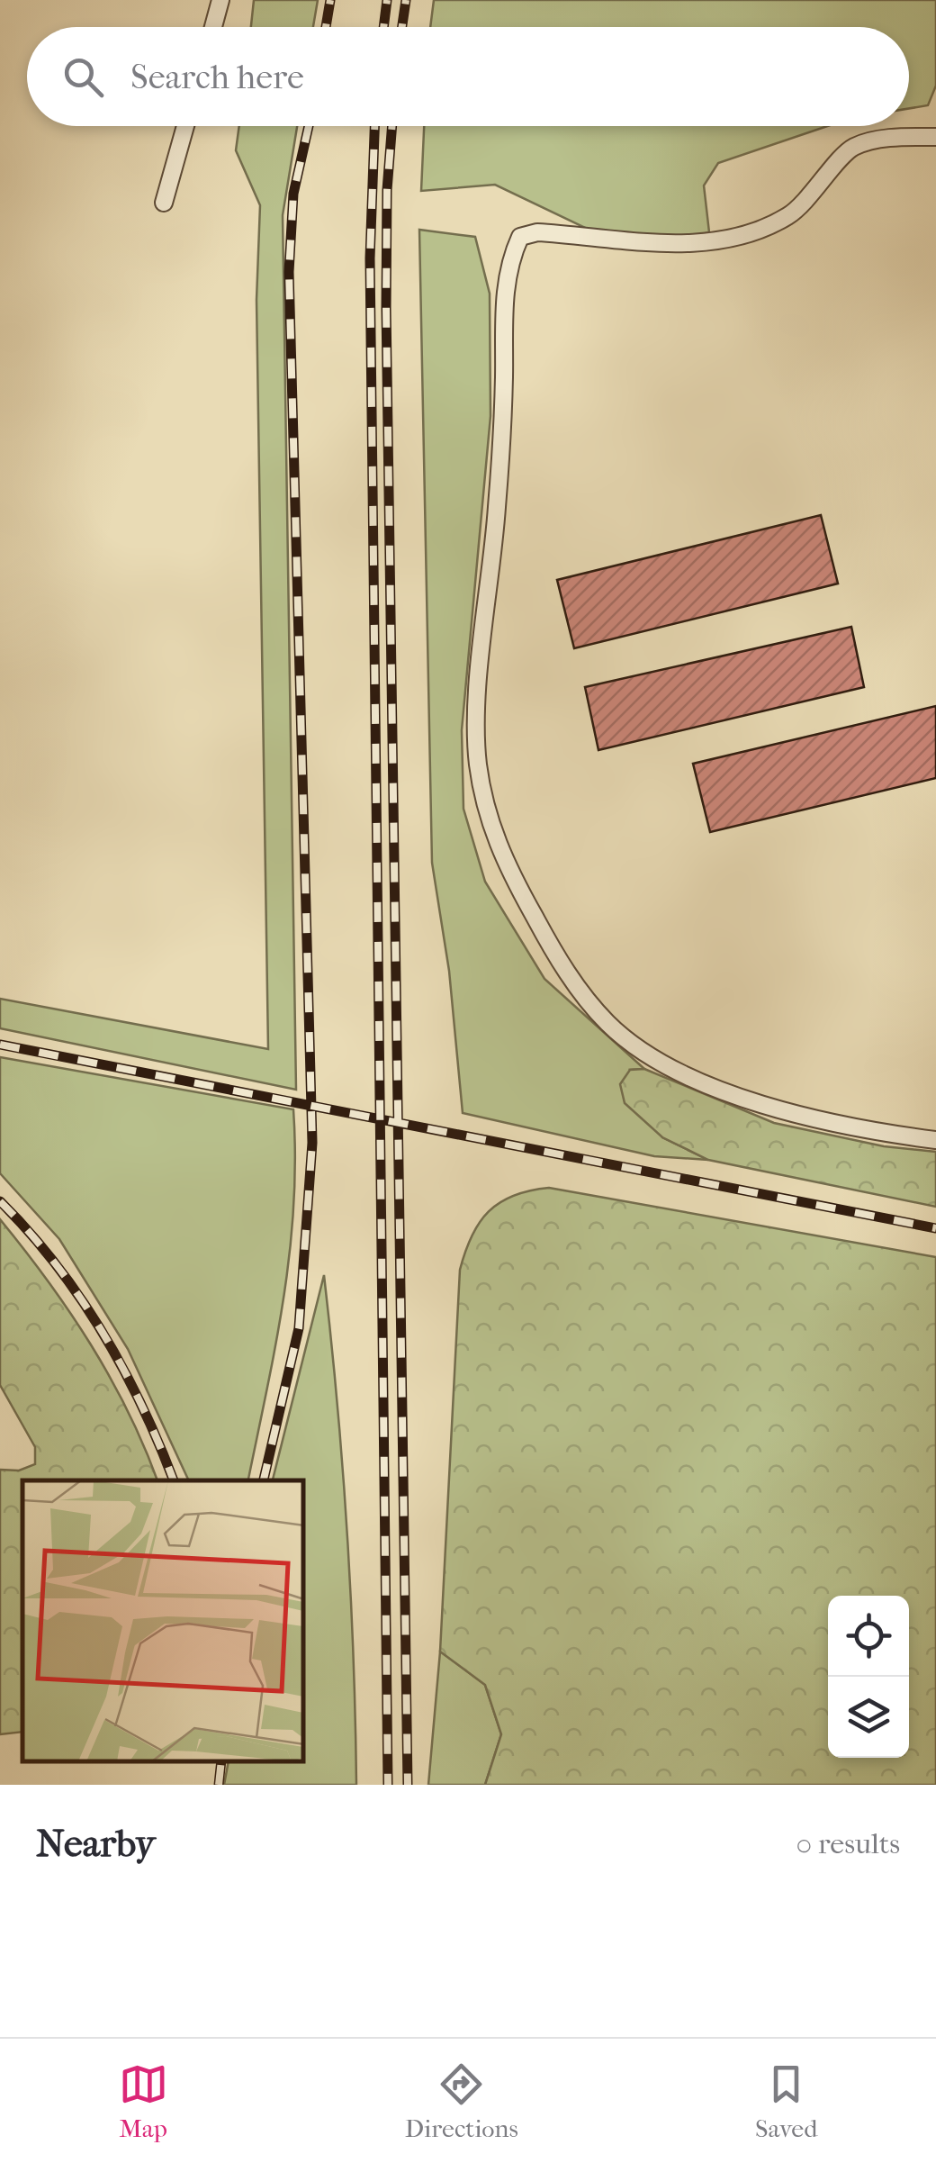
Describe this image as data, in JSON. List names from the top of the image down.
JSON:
{
  "page": {
    "search": "Search here",
    "heading": ["Nearby", "0 results"],
    "nav": ["Map", "Directions", "Saved"]
  }
}
